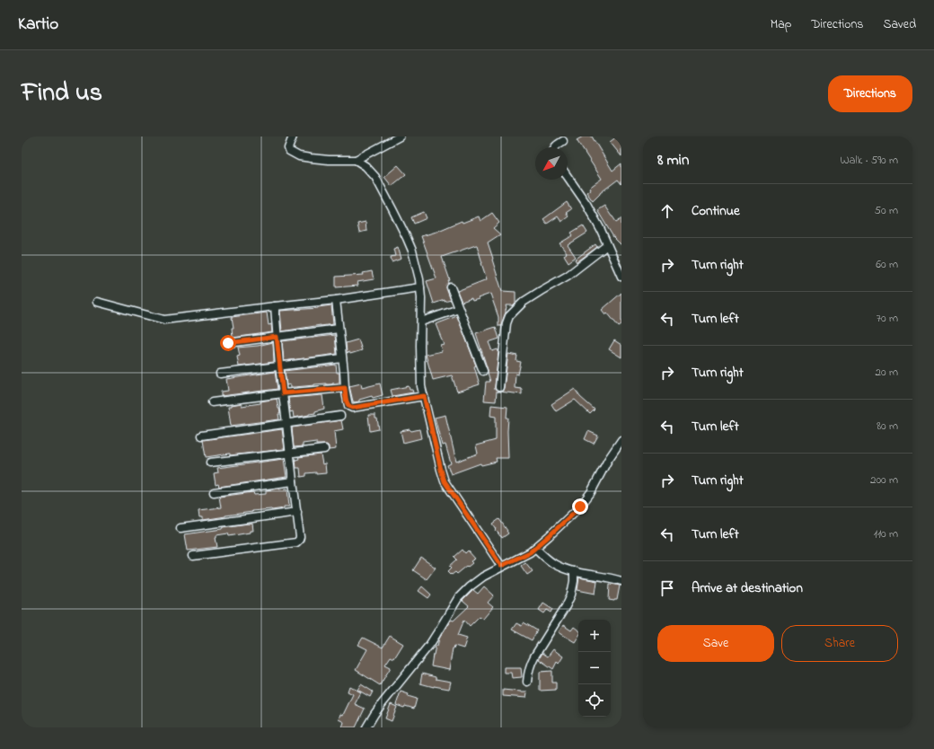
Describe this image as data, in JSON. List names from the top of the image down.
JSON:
{
  "north": "bottom left",
  "page": {
    "header": "Kartio",
    "nav": ["Map", "Directions", "Saved"],
    "title": "Find us",
    "buttons": [
      "Directions",
      ["Save", "Share"]
    ],
    "heading": ["8 min", "Walk · 590 m"],
    "list": [
      ["Continue", "50 m"],
      ["Turn right", "60 m"],
      ["Turn left", "70 m"],
      ["Turn right", "20 m"],
      ["Turn left", "80 m"],
      ["Turn right", "200 m"],
      ["Turn left", "110 m"],
      "Arrive at destination"
    ],
    "map_buttons": ["+", "−"]
  }
}
